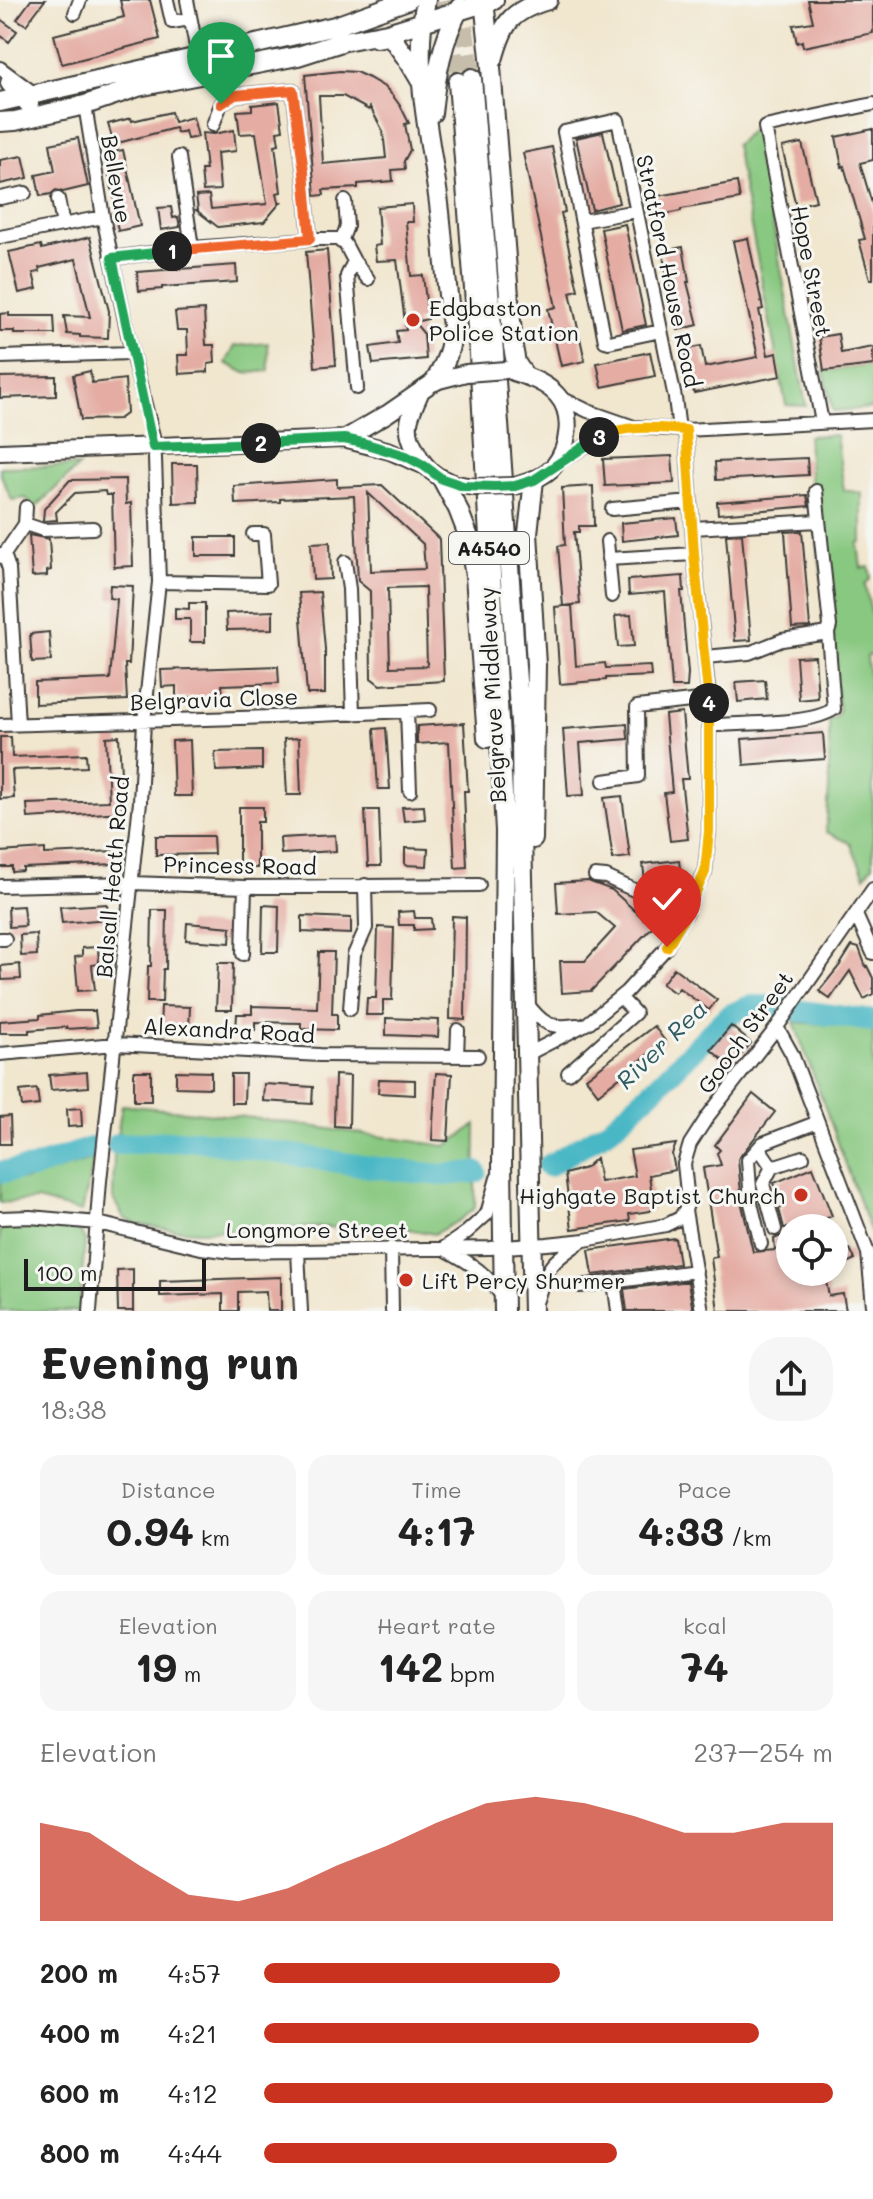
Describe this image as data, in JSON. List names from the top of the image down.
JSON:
{
  "streets": {
    "highway": ["A4540", "Belgrave Middleway"],
    "street": [
      "Bellevue",
      "Stratford House Road",
      "Hope Street",
      "Belgravia Close",
      "Princess Road",
      "Balsall Heath Road",
      "Alexandra Road",
      "Gooch Street",
      "Longmore Street"
    ]
  },
  "crossings": [
    ["Bellevue", "Balsall Heath Road"],
    ["Stratford House Road", "Belgrave Middleway"],
    ["Belgrave Middleway", "Longmore Street"],
    ["Belgravia Close", "Balsall Heath Road"],
    ["Princess Road", "Balsall Heath Road"],
    ["Balsall Heath Road", "Alexandra Road"],
    ["Balsall Heath Road", "Longmore Street"],
    ["Gooch Street", "Longmore Street"]
  ],
  "water": ["River Rea"],
  "places": ["Edgbaston Police Station", "Highgate Baptist Church", "Lift Percy Shurmer"],
  "scale_bar": "100 m",
  "page": {
    "pins": [
      "1",
      "3",
      "2",
      "4"
    ],
    "scale": "100 m",
    "heading": ["Evening run", "18:38"],
    "stats": [
      ["Distance", "0.94 km"],
      ["Time", "4:17"],
      ["Pace", "4:33 /km"],
      ["Elevation", "19 m"],
      ["Heart rate", "142 bpm"],
      ["kcal", "74"]
    ],
    "chart": ["Elevation", "237–254 m"],
    "list": [
      {
        "name": "200 m",
        "note": "4:57"
      },
      {
        "name": "400 m",
        "note": "4:21"
      },
      {
        "name": "600 m",
        "note": "4:12"
      },
      {
        "name": "800 m",
        "note": "4:44"
      }
    ]
  }
}
